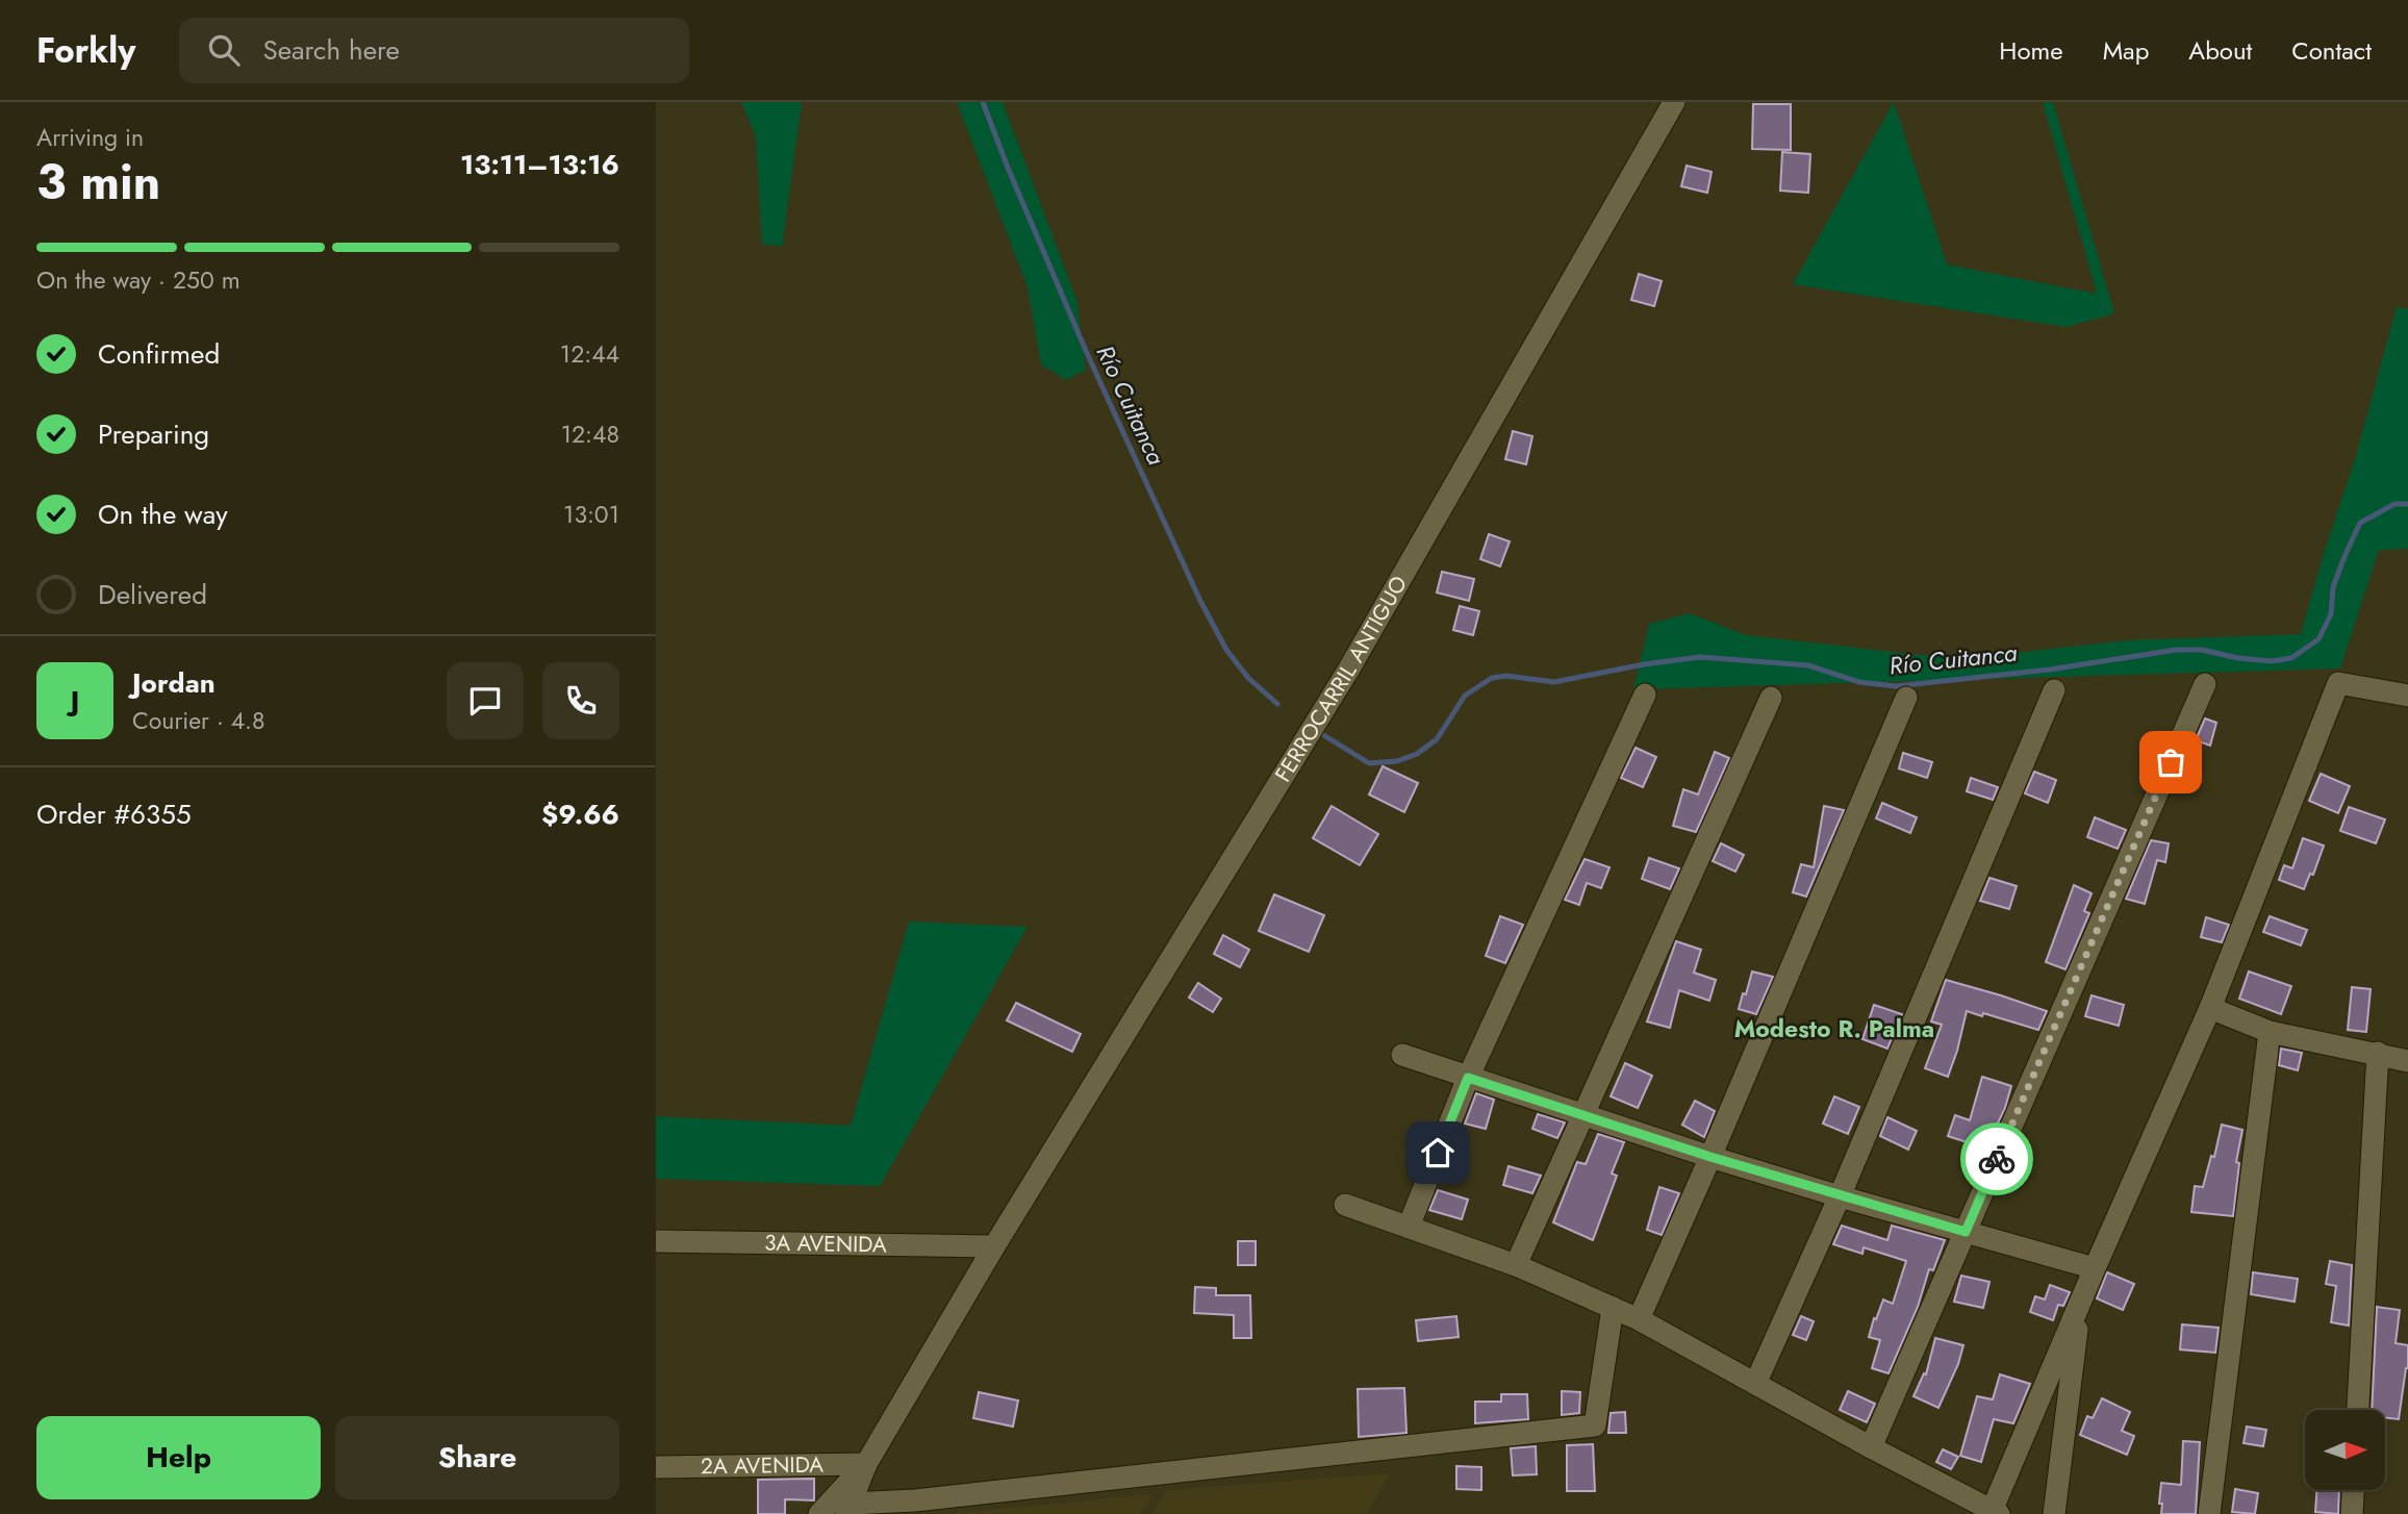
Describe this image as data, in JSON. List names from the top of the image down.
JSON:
{
  "streets": {
    "street": ["FERROCARRIL ANTIGUO", "3A AVENIDA", "2A AVENIDA"]
  },
  "crossings": [
    ["FERROCARRIL ANTIGUO", "3A AVENIDA"],
    ["FERROCARRIL ANTIGUO", "2A AVENIDA"]
  ],
  "districts": ["Modesto R. Palma"],
  "water": ["Río Cuitanca"],
  "north": "right",
  "page": {
    "header": "Forkly",
    "search": "Search here",
    "nav": [
      "Home",
      "Map",
      "About",
      "Contact"
    ],
    "heading": ["3 min", "Arriving in", "13:11–13:16"],
    "panel": [
      "Jordan",
      "Courier · 4.8",
      "Order #6355",
      "$9.66"
    ],
    "bar": "On the way · 250 m",
    "list": [
      ["Confirmed", "12:44"],
      ["Preparing", "12:48"],
      ["On the way", "13:01"],
      "Delivered"
    ],
    "round": "J",
    "buttons": ["Help", "Share"]
  }
}
